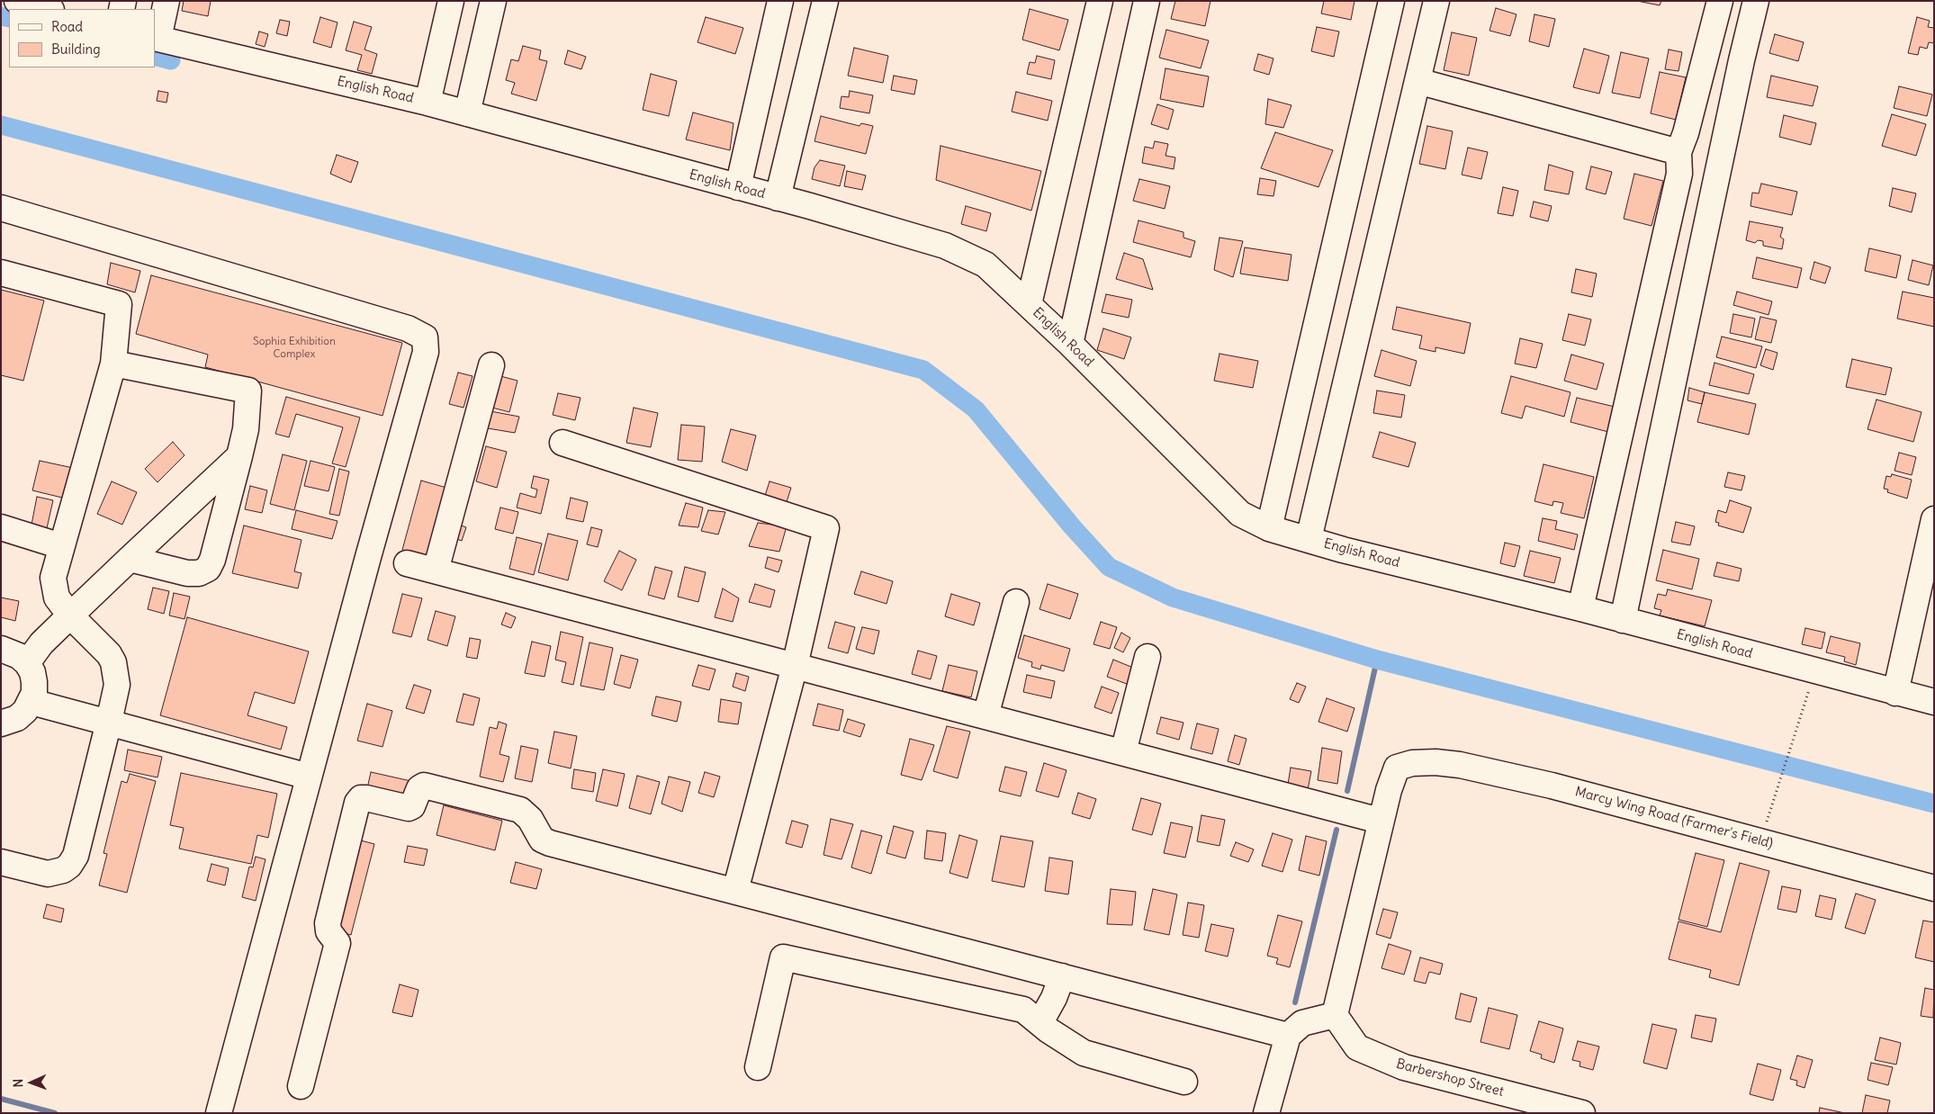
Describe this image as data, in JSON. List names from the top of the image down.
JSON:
{
  "streets": {
    "street": ["English Road", "Marcy Wing Road (Farmer's Field)", "Barbershop Street"]
  },
  "house_numbers": ["Sophia Exhibition Complex"],
  "legend": ["Road", "Building"],
  "north": "left"
}
